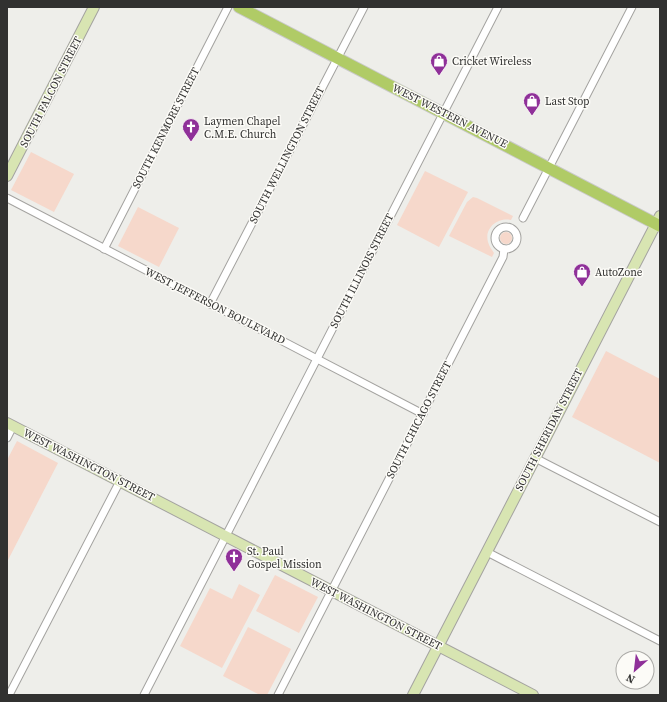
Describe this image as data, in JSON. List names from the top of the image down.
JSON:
{
  "streets": {
    "main road": ["WEST WESTERN AVENUE"],
    "street": [
      "SOUTH FALCON STREET",
      "SOUTH KENMORE STREET",
      "SOUTH WELLINGTON STREET",
      "SOUTH ILLINOIS STREET",
      "WEST JEFFERSON BOULEVARD",
      "SOUTH CHICAGO STREET",
      "SOUTH SHERIDAN STREET",
      "WEST WASHINGTON STREET"
    ]
  },
  "crossings": [
    ["WEST WESTERN AVENUE", "SOUTH WELLINGTON STREET"],
    ["WEST WESTERN AVENUE", "SOUTH ILLINOIS STREET"],
    ["WEST WESTERN AVENUE", "SOUTH SHERIDAN STREET"],
    ["SOUTH KENMORE STREET", "WEST JEFFERSON BOULEVARD"],
    ["SOUTH WELLINGTON STREET", "WEST JEFFERSON BOULEVARD"],
    ["SOUTH ILLINOIS STREET", "WEST JEFFERSON BOULEVARD"],
    ["SOUTH ILLINOIS STREET", "WEST WASHINGTON STREET"],
    ["WEST JEFFERSON BOULEVARD", "SOUTH CHICAGO STREET"],
    ["SOUTH CHICAGO STREET", "WEST WASHINGTON STREET"],
    ["SOUTH SHERIDAN STREET", "WEST WASHINGTON STREET"]
  ],
  "places": {
    "shop": ["Cricket Wireless", "Last Stop", "AutoZone"],
    "church": ["Laymen Chapel C.M.E. Church", "St. Paul Gospel Mission"]
  },
  "north": "bottom left"
}
